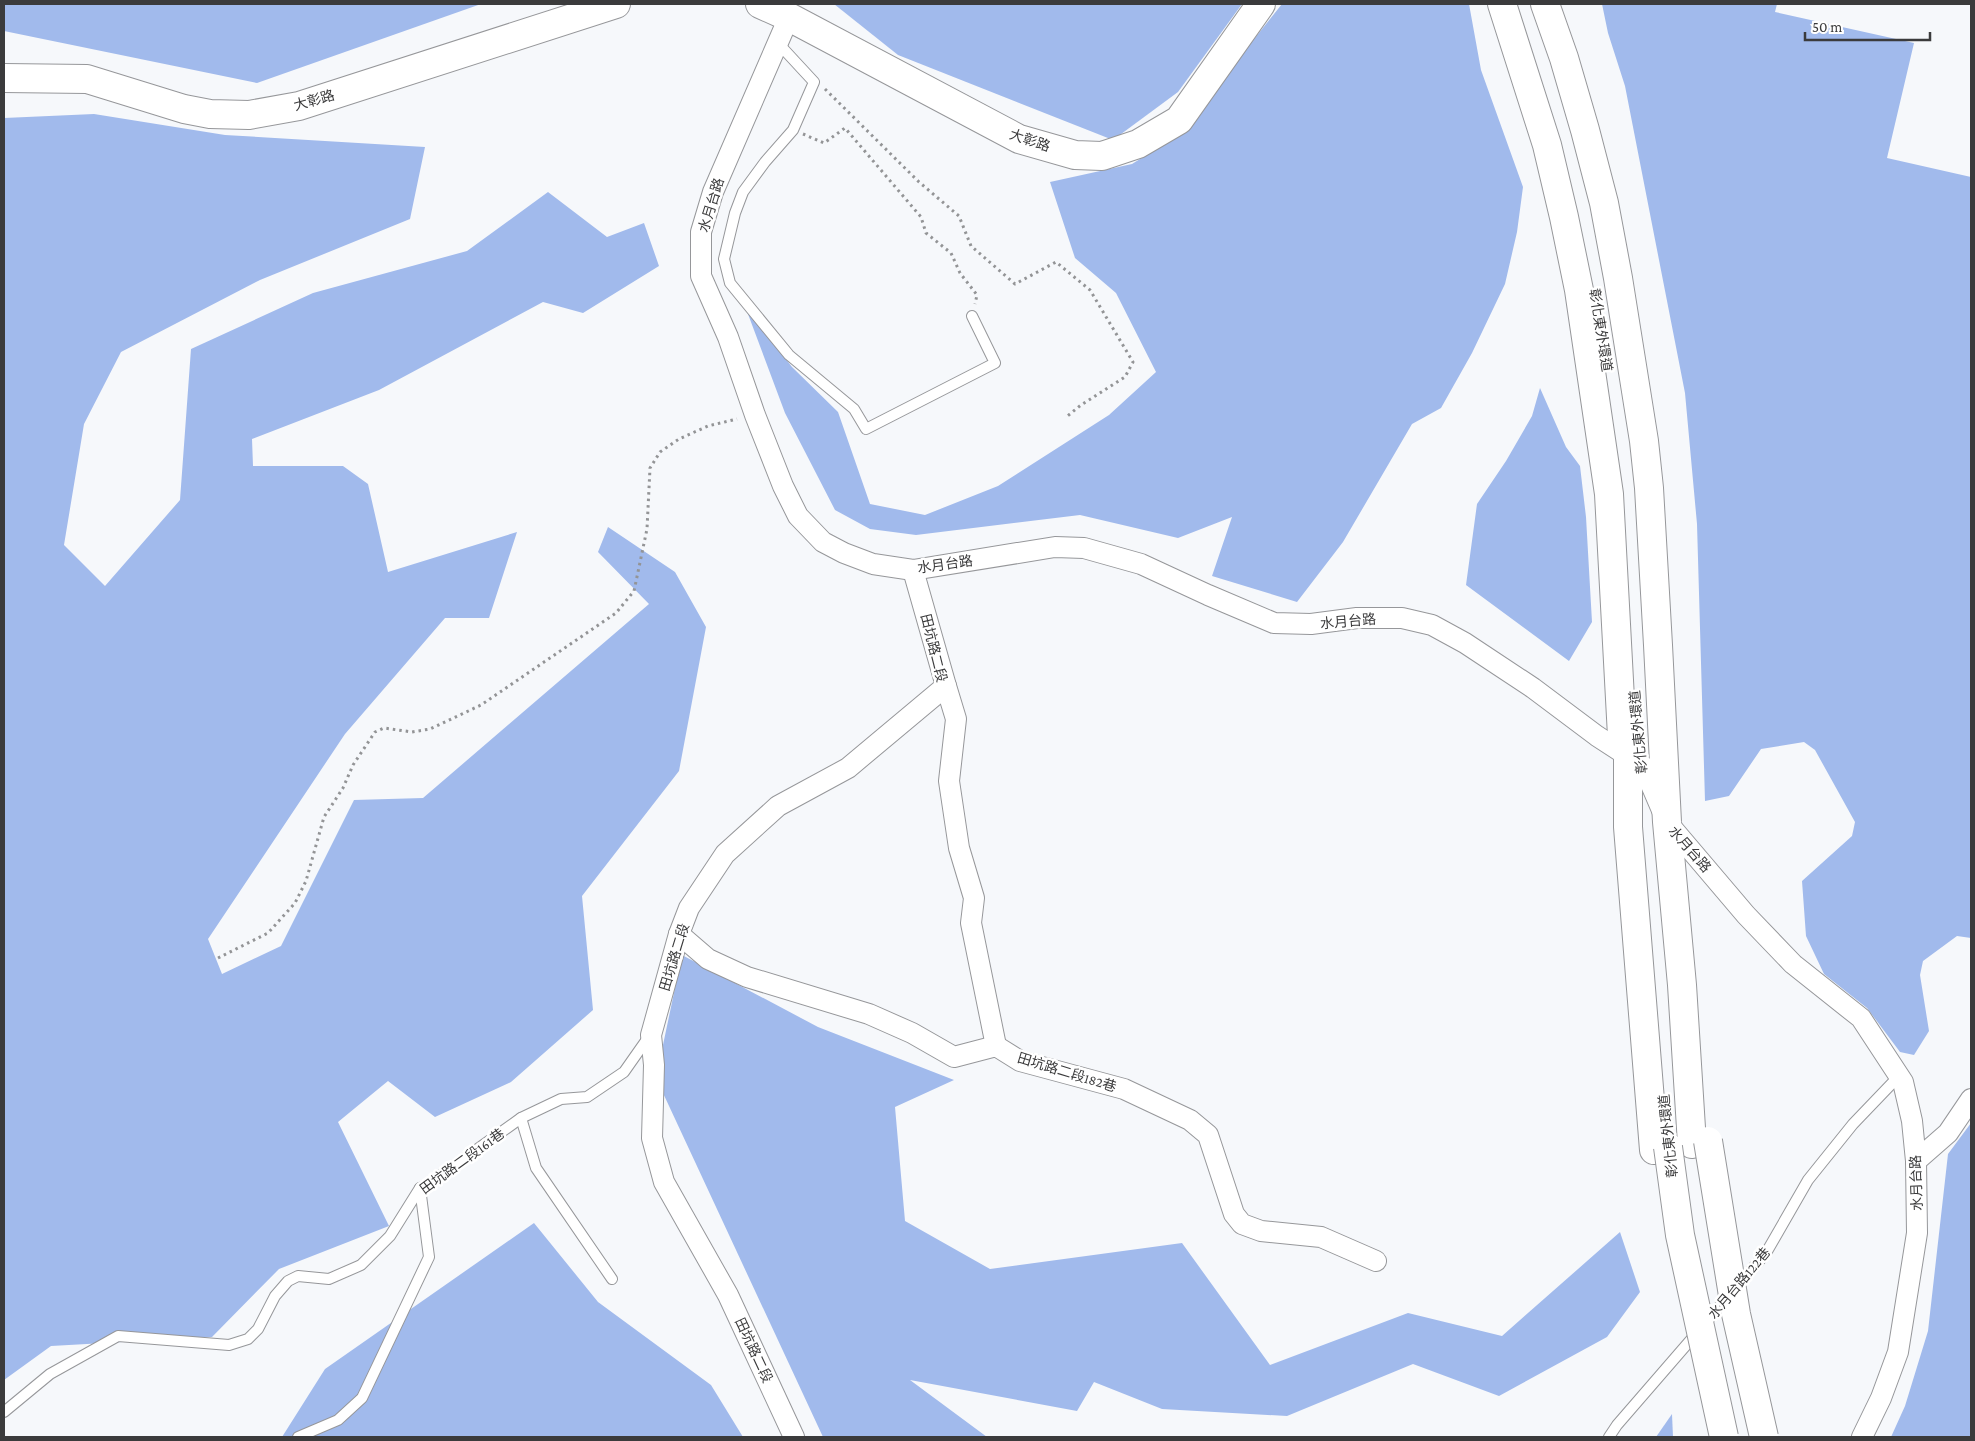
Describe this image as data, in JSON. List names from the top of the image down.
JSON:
{
  "streets": {
    "main road": ["大彰路", "彰化東外環道"],
    "street": ["水月台路", "田坑路二段", "田坑路二段182巷"],
    "lane": ["田坑路二段161巷", "水月台路122巷"]
  },
  "crossings": [
    ["大彰路", "水月台路"],
    ["水月台路", "彰化東外環道"],
    ["水月台路", "田坑路二段"],
    ["水月台路", "水月台路122巷"],
    ["田坑路二段", "田坑路二段161巷"]
  ],
  "scale_bar": "50 m"
}
